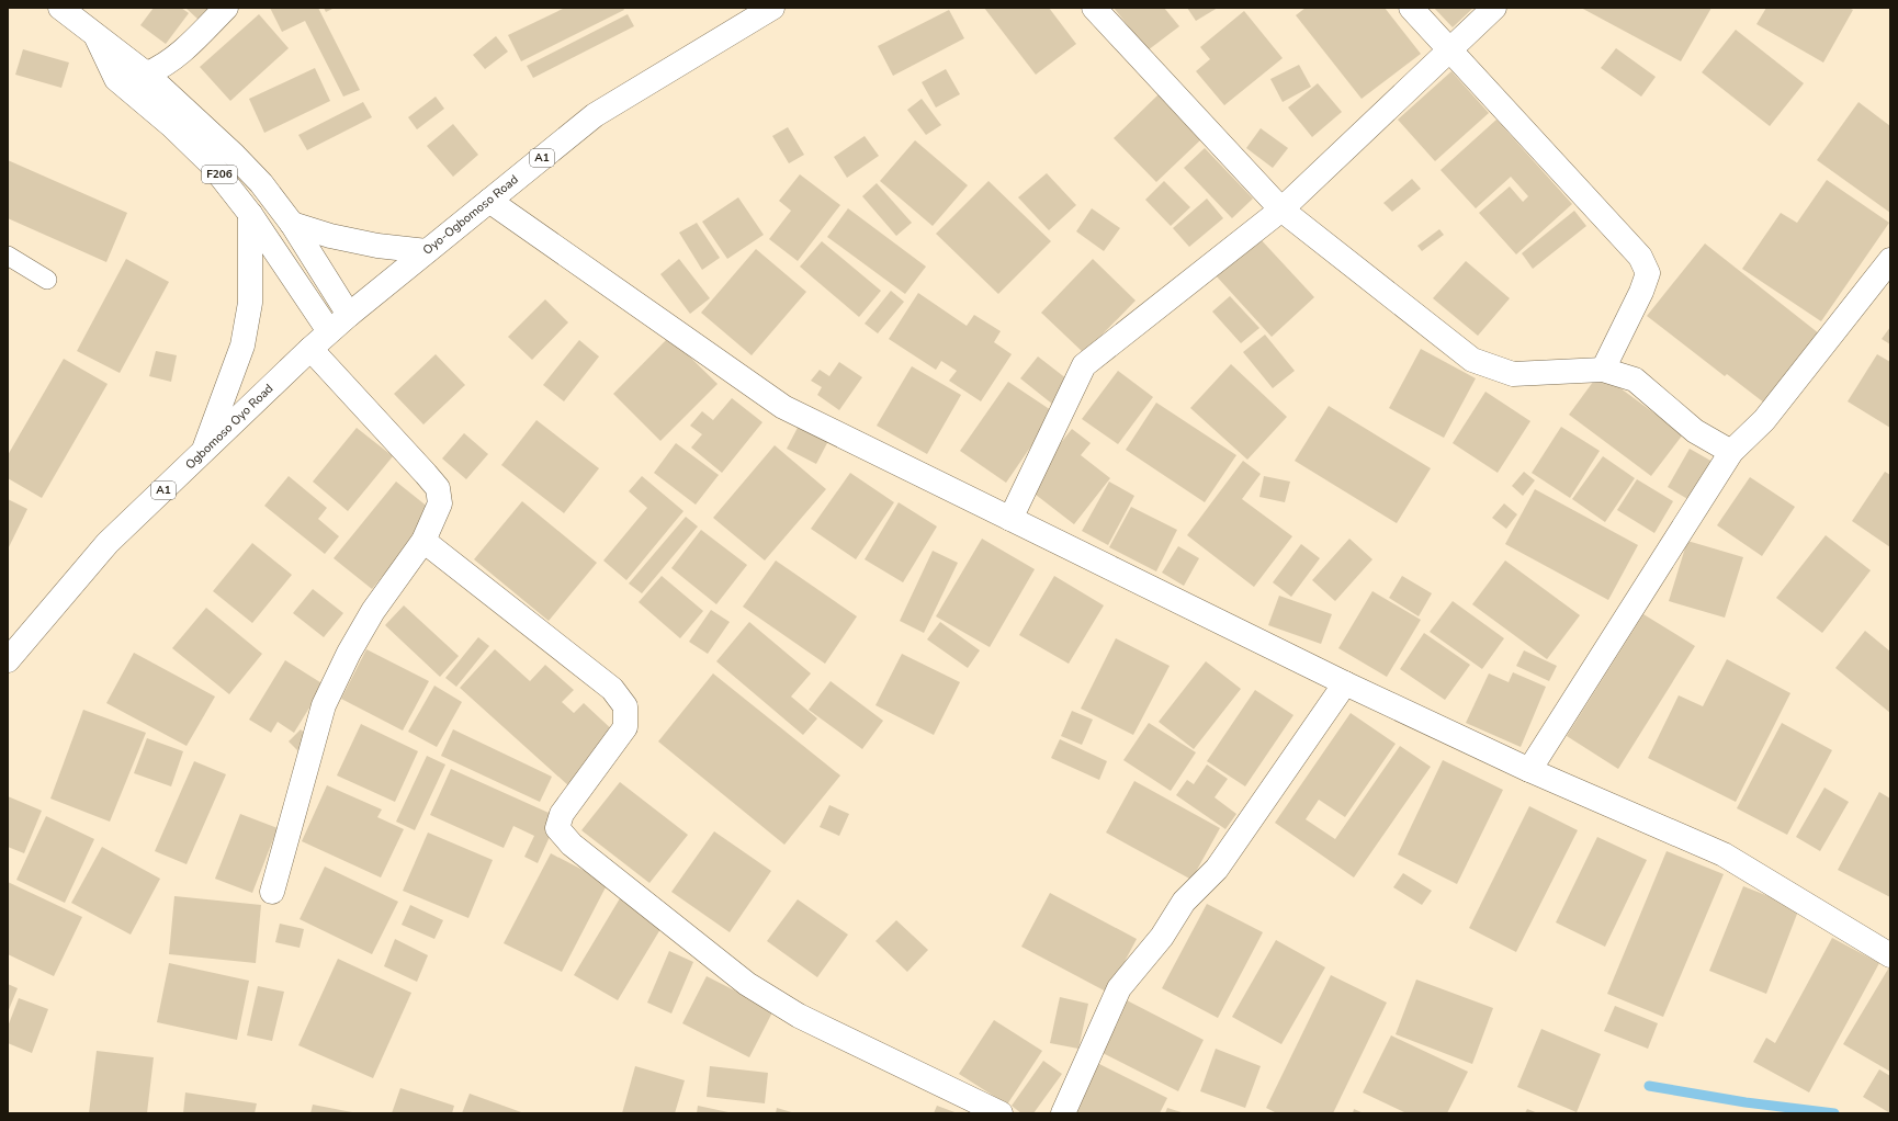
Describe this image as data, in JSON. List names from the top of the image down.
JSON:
{
  "streets": {
    "main road": [
      "A1",
      "F206",
      "Oyo-Ogbomoso Road",
      "Ogbomoso Oyo Road"
    ]
  },
  "crossings": [
    ["F206", "Oyo-Ogbomoso Road"],
    ["F206", "Ogbomoso Oyo Road"],
    ["Oyo-Ogbomoso Road", "Ogbomoso Oyo Road"]
  ]
}
